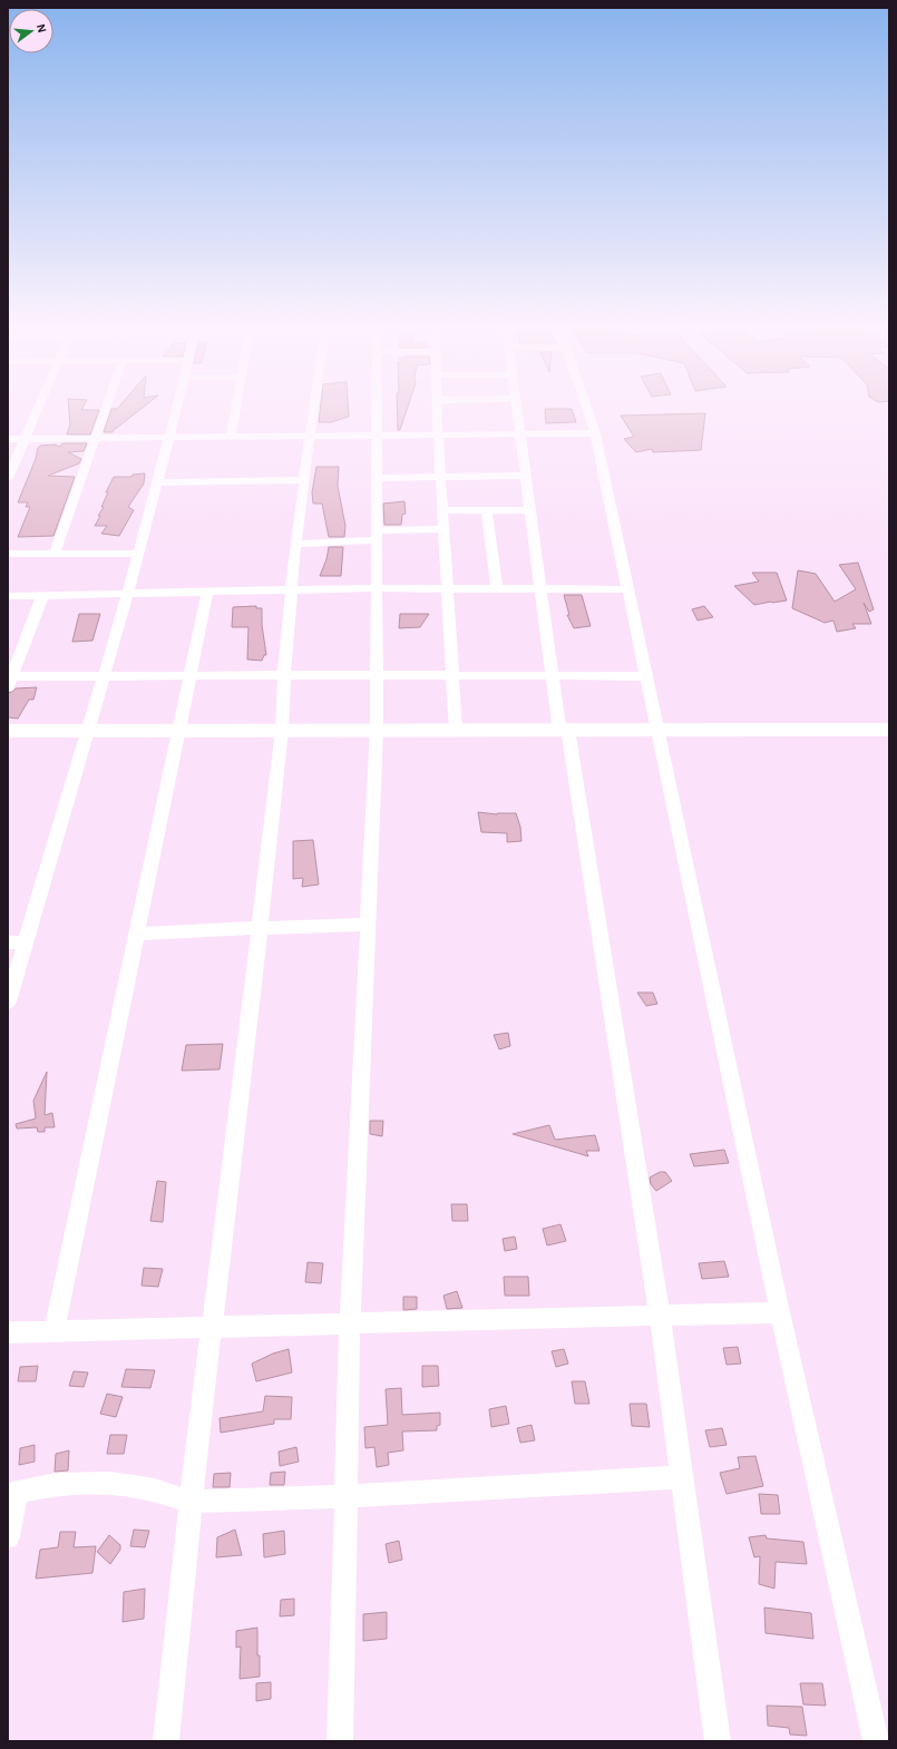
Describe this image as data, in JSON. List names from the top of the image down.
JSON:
{
  "north": "right"
}
